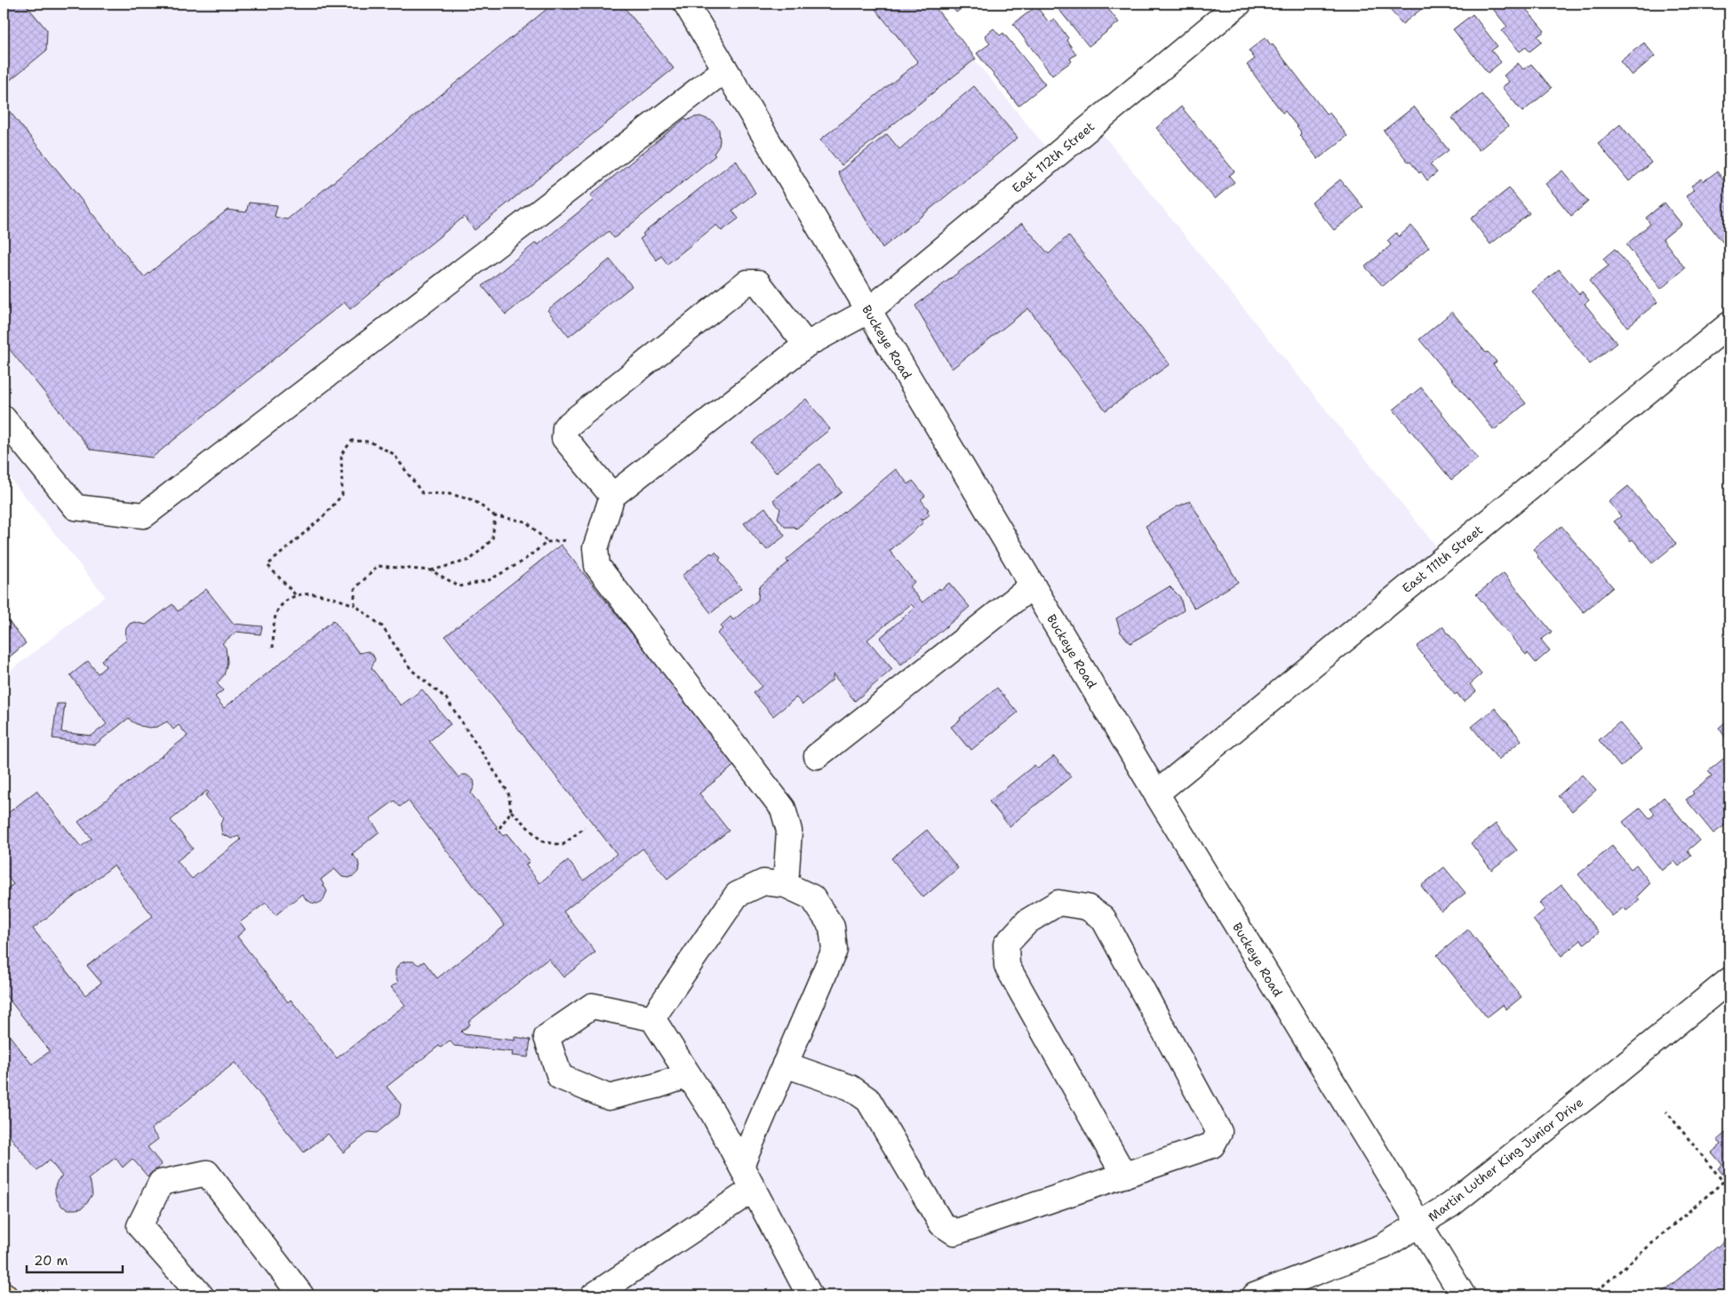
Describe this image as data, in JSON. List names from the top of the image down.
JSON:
{
  "streets": {
    "street": [
      "East 112th Street",
      "Buckeye Road",
      "East 111th Street",
      "Martin Luther King Junior Drive"
    ]
  },
  "crossings": [
    ["East 112th Street", "Buckeye Road"],
    ["Buckeye Road", "East 111th Street"],
    ["Buckeye Road", "Martin Luther King Junior Drive"]
  ],
  "scale_bar": "20 m"
}
